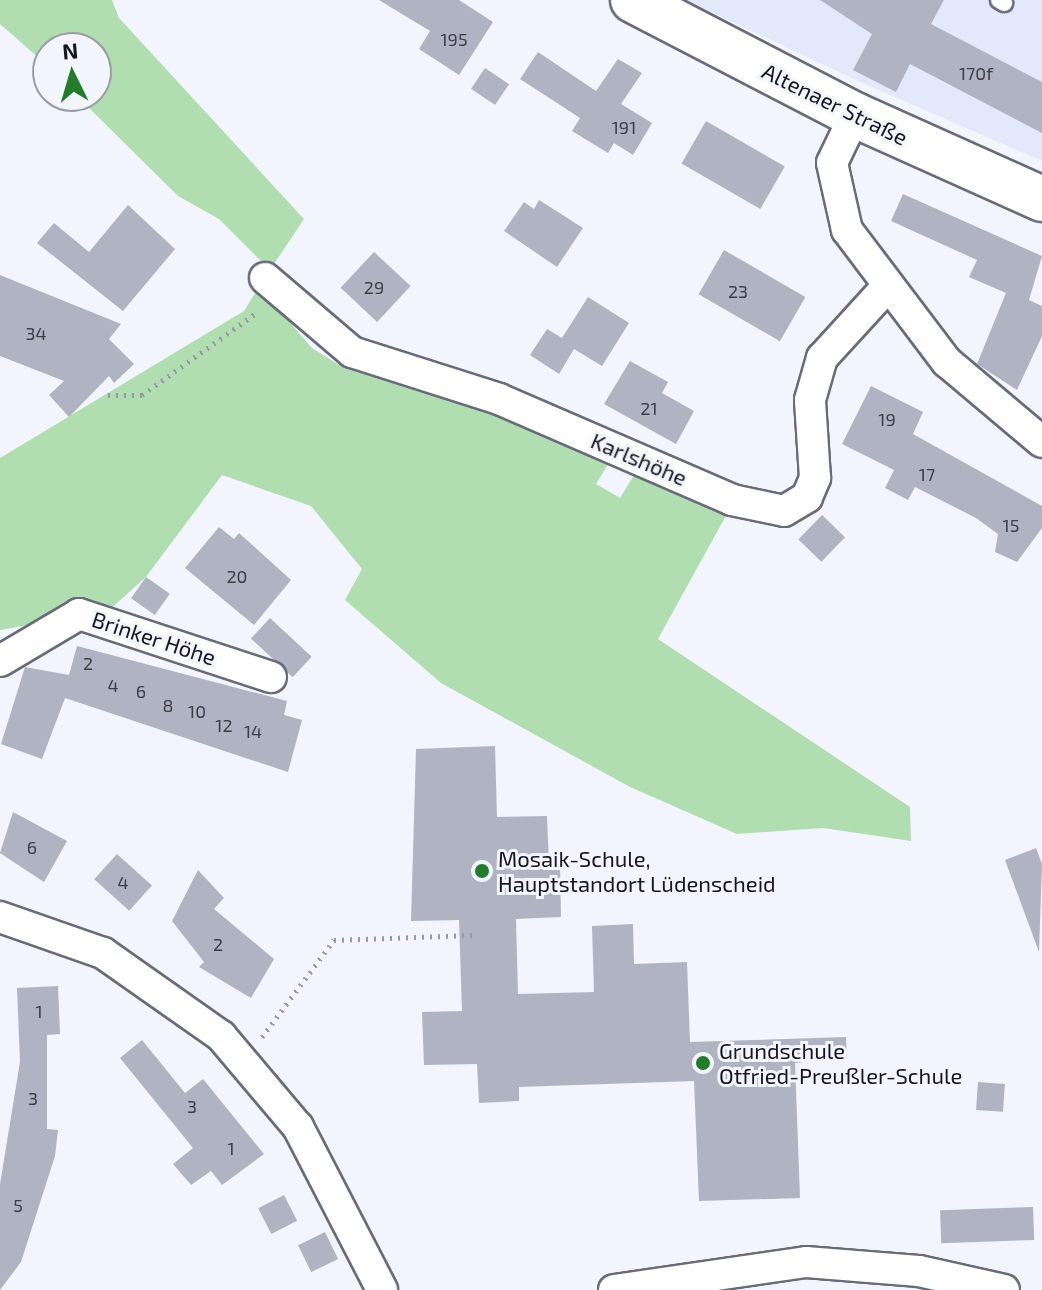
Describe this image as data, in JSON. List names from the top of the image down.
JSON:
{
  "streets": {
    "main road": ["Altenaer Straße"],
    "street": ["Karlshöhe", "Brinker Höhe"]
  },
  "places": ["Mosaik-Schule, Hauptstandort Lüdenscheid", "Grundschule Otfried-Preußler-Schule"],
  "house_numbers": [
    "195",
    "170f",
    "191",
    "29",
    "23",
    "34",
    "21",
    "19",
    "17",
    "15",
    "20",
    "2",
    "4",
    "6",
    "8",
    "10",
    "12",
    "14",
    "6",
    "4",
    "2",
    "1",
    "3",
    "3",
    "1",
    "5"
  ],
  "north": "top"
}
